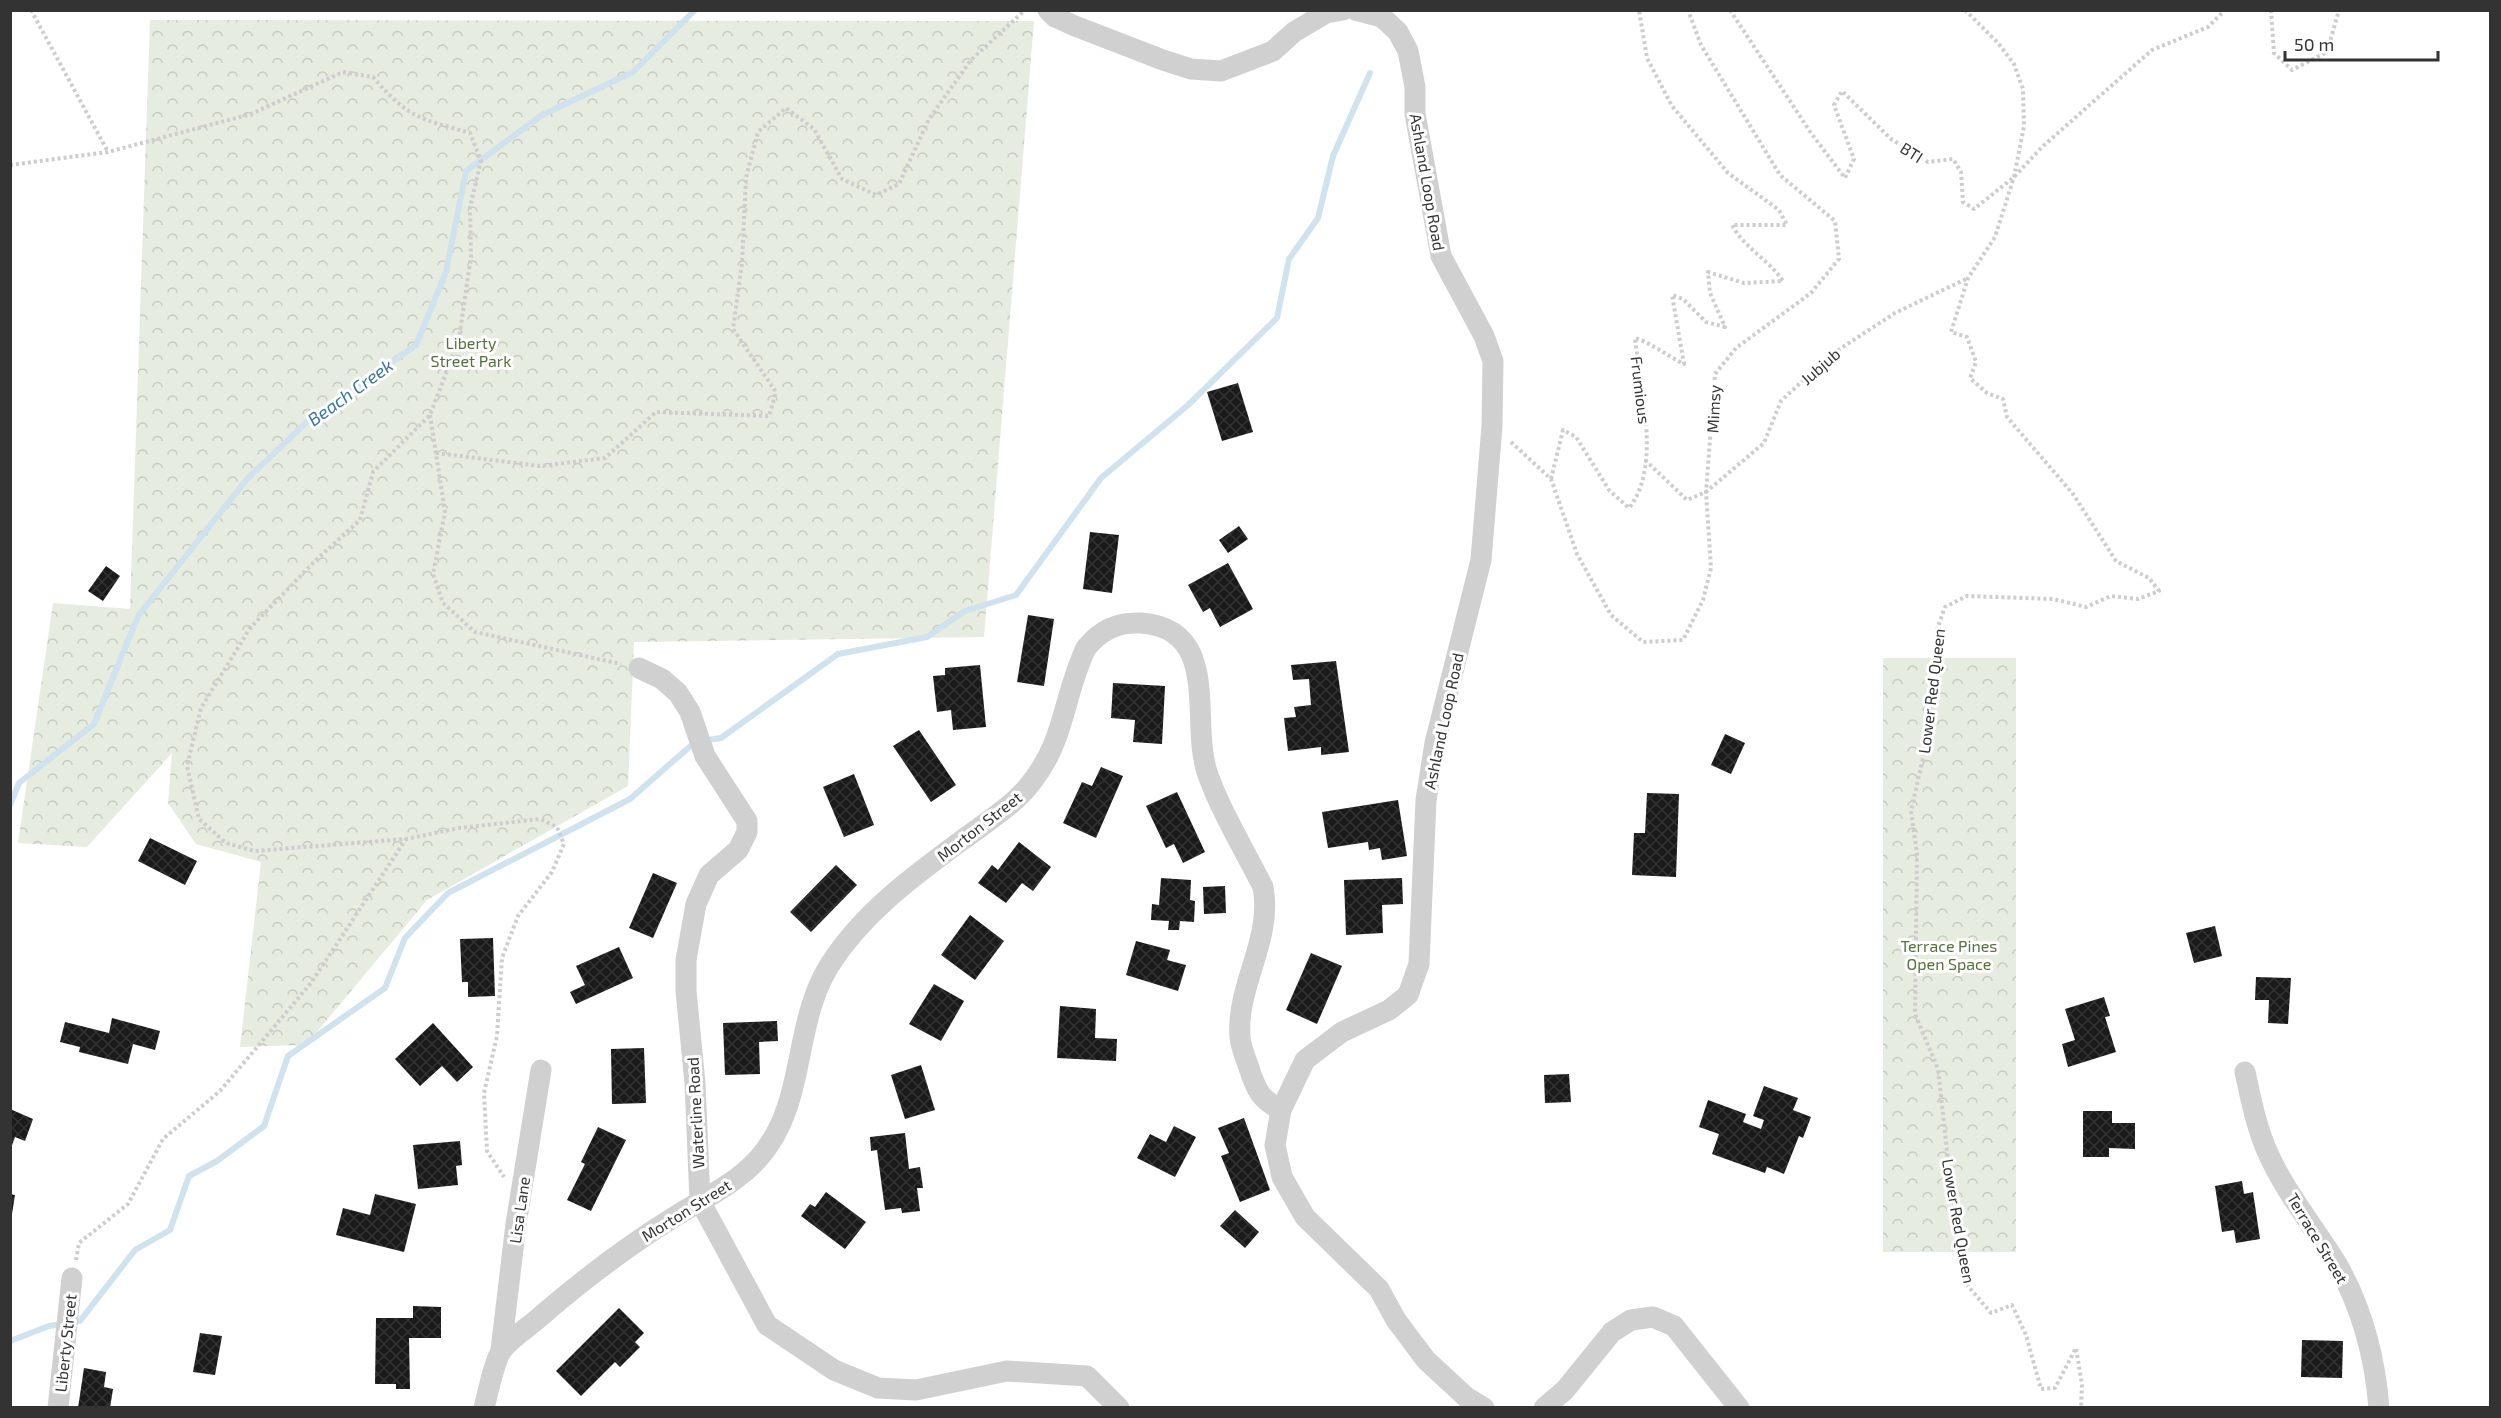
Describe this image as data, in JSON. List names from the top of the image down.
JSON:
{
  "streets": {
    "street": [
      "Ashland Loop Road",
      "Morton Street",
      "Waterline Road",
      "Lisa Lane",
      "Terrace Street",
      "Liberty Street"
    ],
    "path": [
      "BTI",
      "Jubjub",
      "Frumious",
      "Mimsy",
      "Lower Red Queen"
    ]
  },
  "crossings": [
    ["BTI", "Lower Red Queen"],
    ["Ashland Loop Road", "Morton Street"],
    ["Jubjub", "Mimsy"],
    ["Jubjub", "Lower Red Queen"],
    ["Frumious", "Mimsy"],
    ["Morton Street", "Waterline Road"],
    ["Morton Street", "Lisa Lane"]
  ],
  "water": ["Beach Creek"],
  "parks": ["Liberty Street Park", "Terrace Pines Open Space"],
  "scale_bar": "50 m"
}
